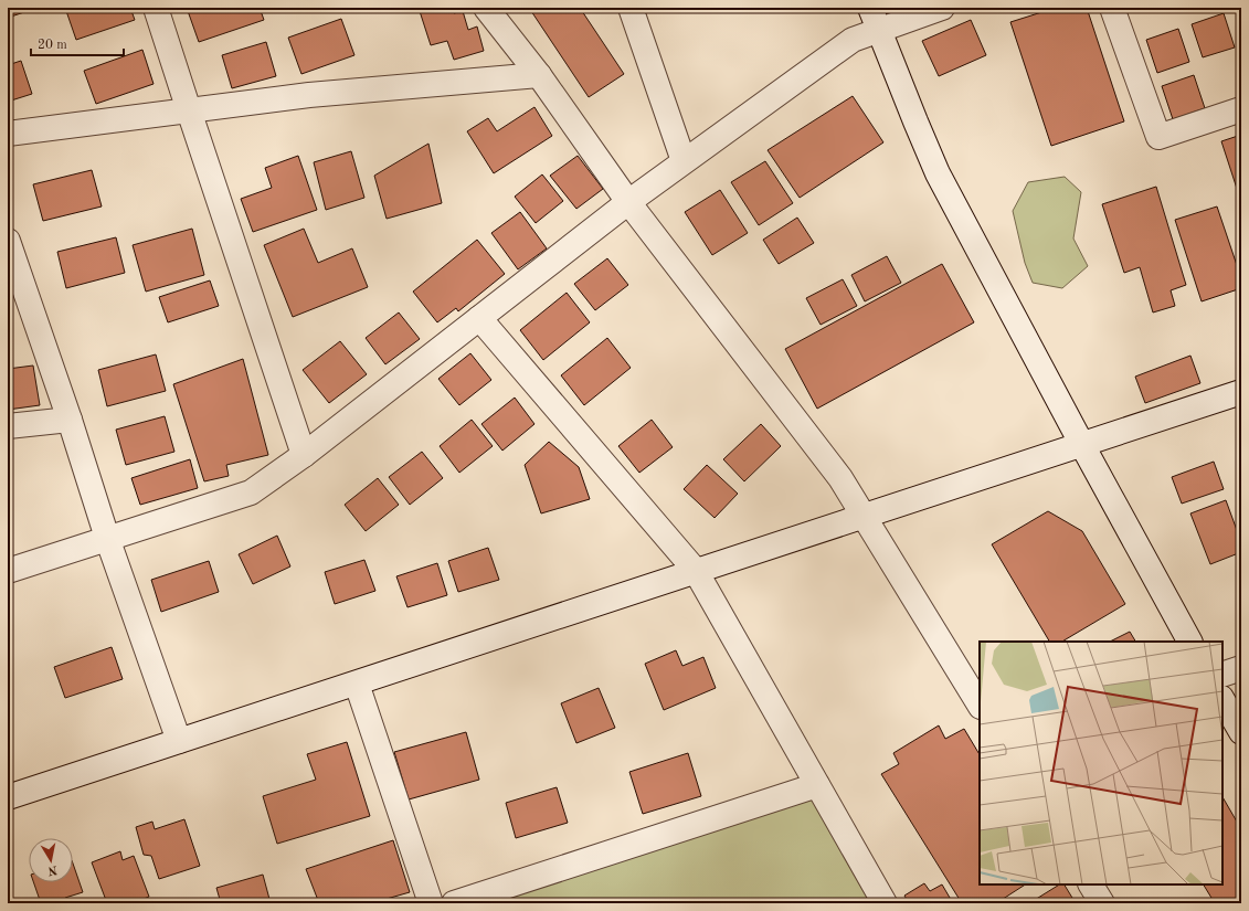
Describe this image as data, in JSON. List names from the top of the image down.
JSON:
{
  "scale_bar": "20 m",
  "north": "bottom"
}
